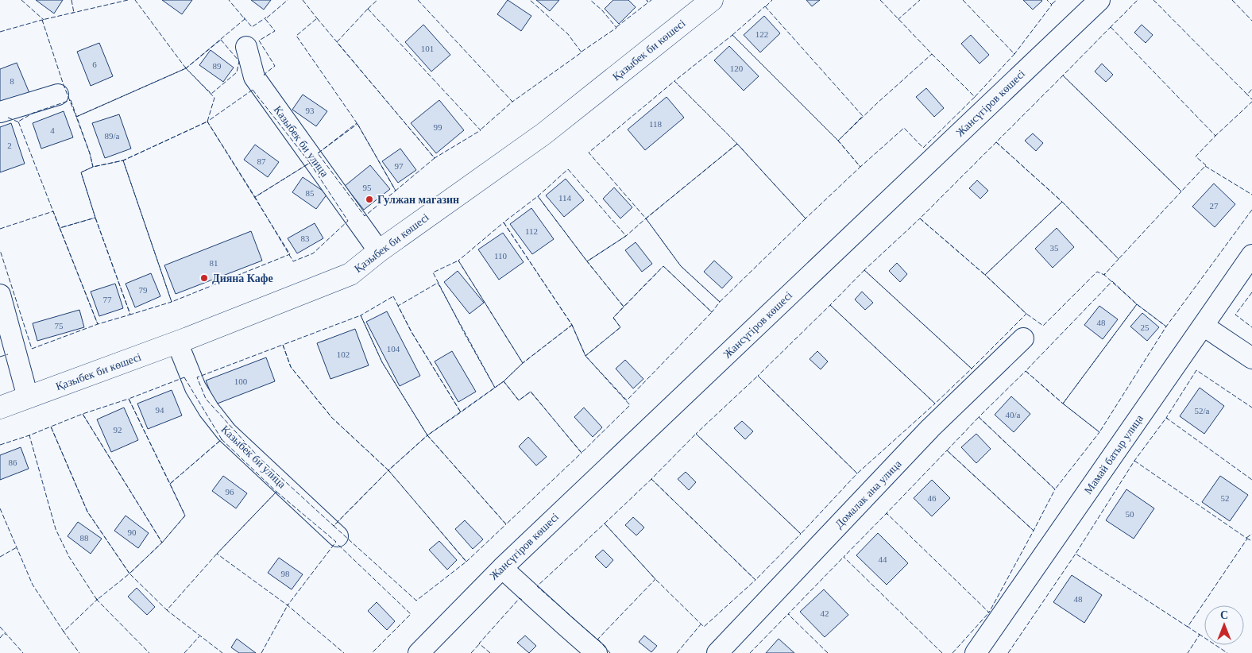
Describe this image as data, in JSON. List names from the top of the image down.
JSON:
{
  "streets": {
    "main road": ["Қазыбек би көшесі"],
    "street": [
      "Жансүгіров көшесі",
      "Казыбек би улица",
      "Мамай батыр улица",
      "Домалак ана улица"
    ]
  },
  "crossings": [
    ["Қазыбек би көшесі", "Казыбек би улица"]
  ],
  "places": ["Гулжан магазин", "Дияна Кафе"],
  "house_numbers": [
    "122",
    "101",
    "6",
    "89",
    "120",
    "8",
    "93",
    "118",
    "99",
    "4",
    "89/а",
    "2",
    "87",
    "97",
    "95",
    "85",
    "114",
    "27",
    "112",
    "83",
    "35",
    "110",
    "81",
    "79",
    "77",
    "48",
    "75",
    "25",
    "104",
    "102",
    "100",
    "94",
    "52/а",
    "40/а",
    "92",
    "86",
    "96",
    "46",
    "52",
    "50",
    "90",
    "88",
    "44",
    "98",
    "48",
    "42"
  ],
  "north": "top"
}
